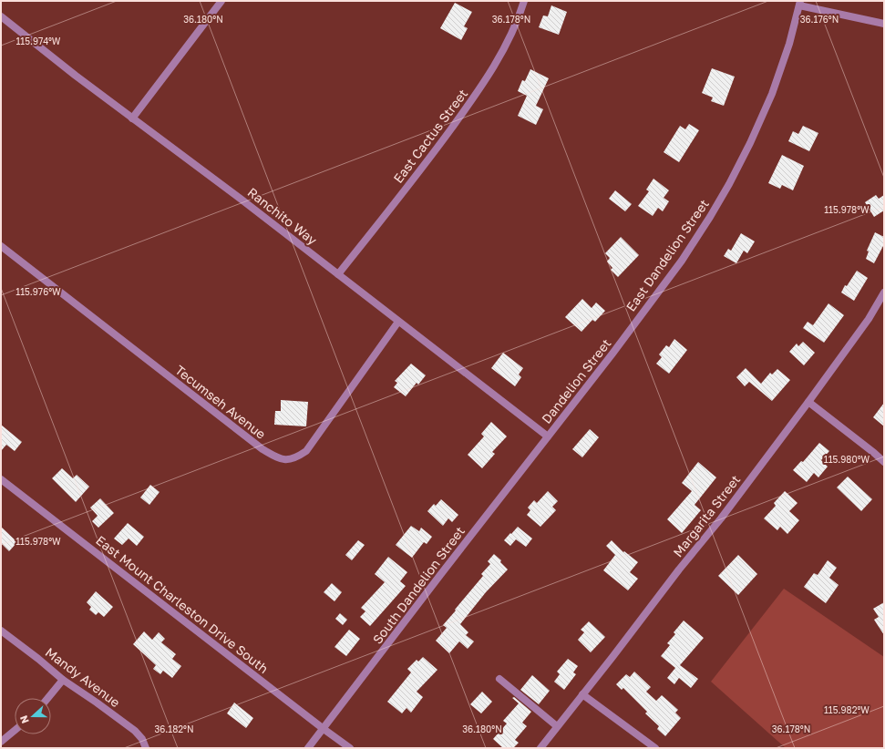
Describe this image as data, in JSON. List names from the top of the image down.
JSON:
{
  "streets": {
    "street": [
      "East Cactus Street",
      "Ranchito Way",
      "East Dandelion Street",
      "Dandelion Street",
      "Tecumseh Avenue",
      "Margarita Street",
      "South Dandelion Street",
      "East Mount Charleston Drive South",
      "Mandy Avenue"
    ]
  },
  "crossings": [
    ["East Cactus Street", "Ranchito Way"],
    ["Ranchito Way", "Dandelion Street"],
    ["Ranchito Way", "Tecumseh Avenue"],
    ["Ranchito Way", "South Dandelion Street"],
    ["East Dandelion Street", "Dandelion Street"],
    ["Dandelion Street", "South Dandelion Street"],
    ["South Dandelion Street", "East Mount Charleston Drive South"]
  ],
  "north": "left",
  "coordinates": [
    "36.180°N",
    "36.178°N",
    "36.176°N",
    "115.974°W",
    "115.978°W",
    "115.976°W",
    "115.980°W",
    "115.982°W",
    "36.182°N"
  ]
}
